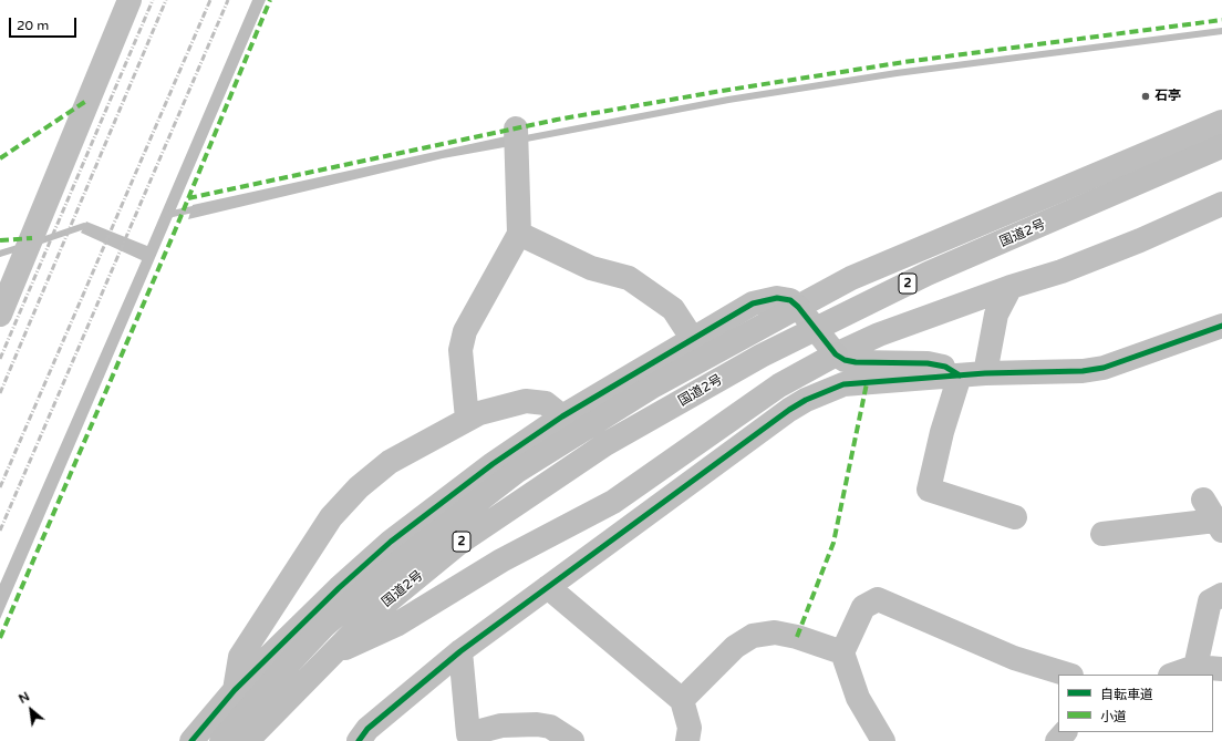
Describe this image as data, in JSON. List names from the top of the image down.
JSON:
{
  "streets": {
    "highway": ["国道2号", "2"]
  },
  "places": ["石亭"],
  "legend": ["自転車道", "小道"],
  "scale_bar": "20 m",
  "north": "top left"
}
